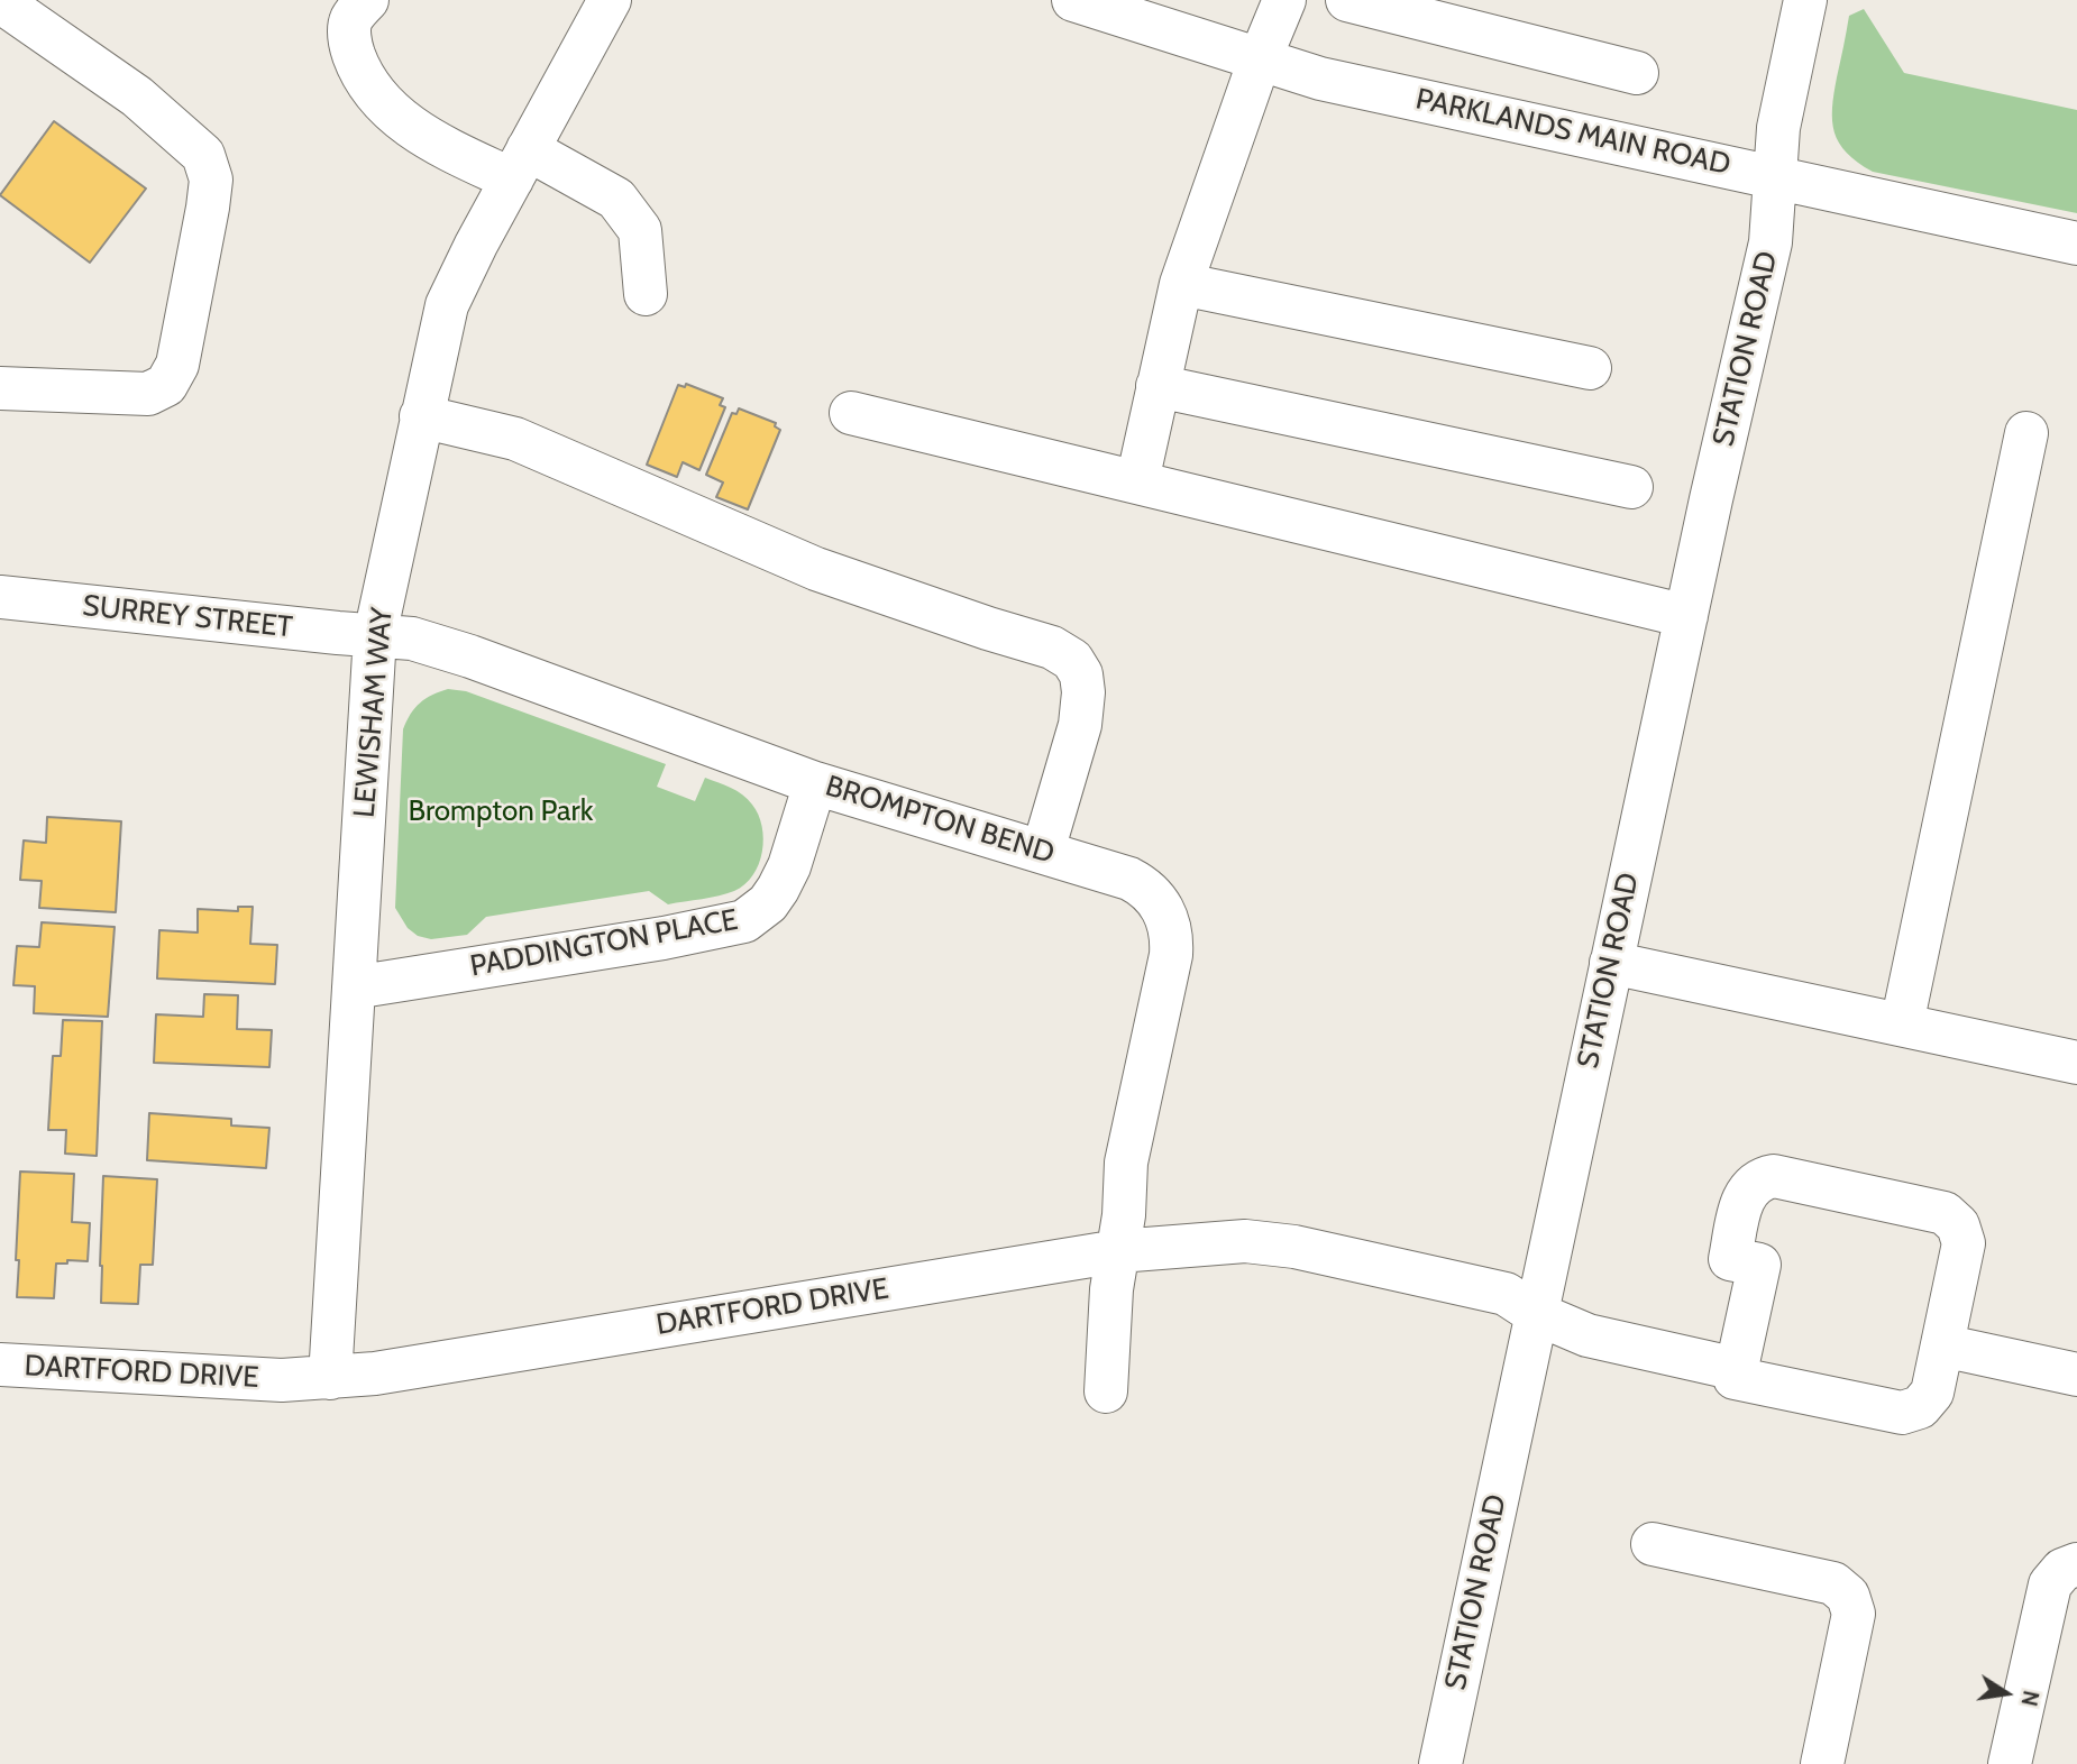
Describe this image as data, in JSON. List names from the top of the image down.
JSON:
{
  "streets": {
    "street": [
      "PARKLANDS MAIN ROAD",
      "STATION ROAD",
      "SURREY STREET",
      "LEWISHAM WAY",
      "BROMPTON BEND",
      "PADDINGTON PLACE",
      "DARTFORD DRIVE"
    ]
  },
  "crossings": [
    ["PARKLANDS MAIN ROAD", "STATION ROAD"],
    ["STATION ROAD", "DARTFORD DRIVE"],
    ["SURREY STREET", "LEWISHAM WAY"],
    ["SURREY STREET", "BROMPTON BEND"],
    ["LEWISHAM WAY", "BROMPTON BEND"],
    ["LEWISHAM WAY", "PADDINGTON PLACE"],
    ["LEWISHAM WAY", "DARTFORD DRIVE"],
    ["BROMPTON BEND", "PADDINGTON PLACE"],
    ["BROMPTON BEND", "DARTFORD DRIVE"]
  ],
  "parks": ["Brompton Park"],
  "north": "right"
}
